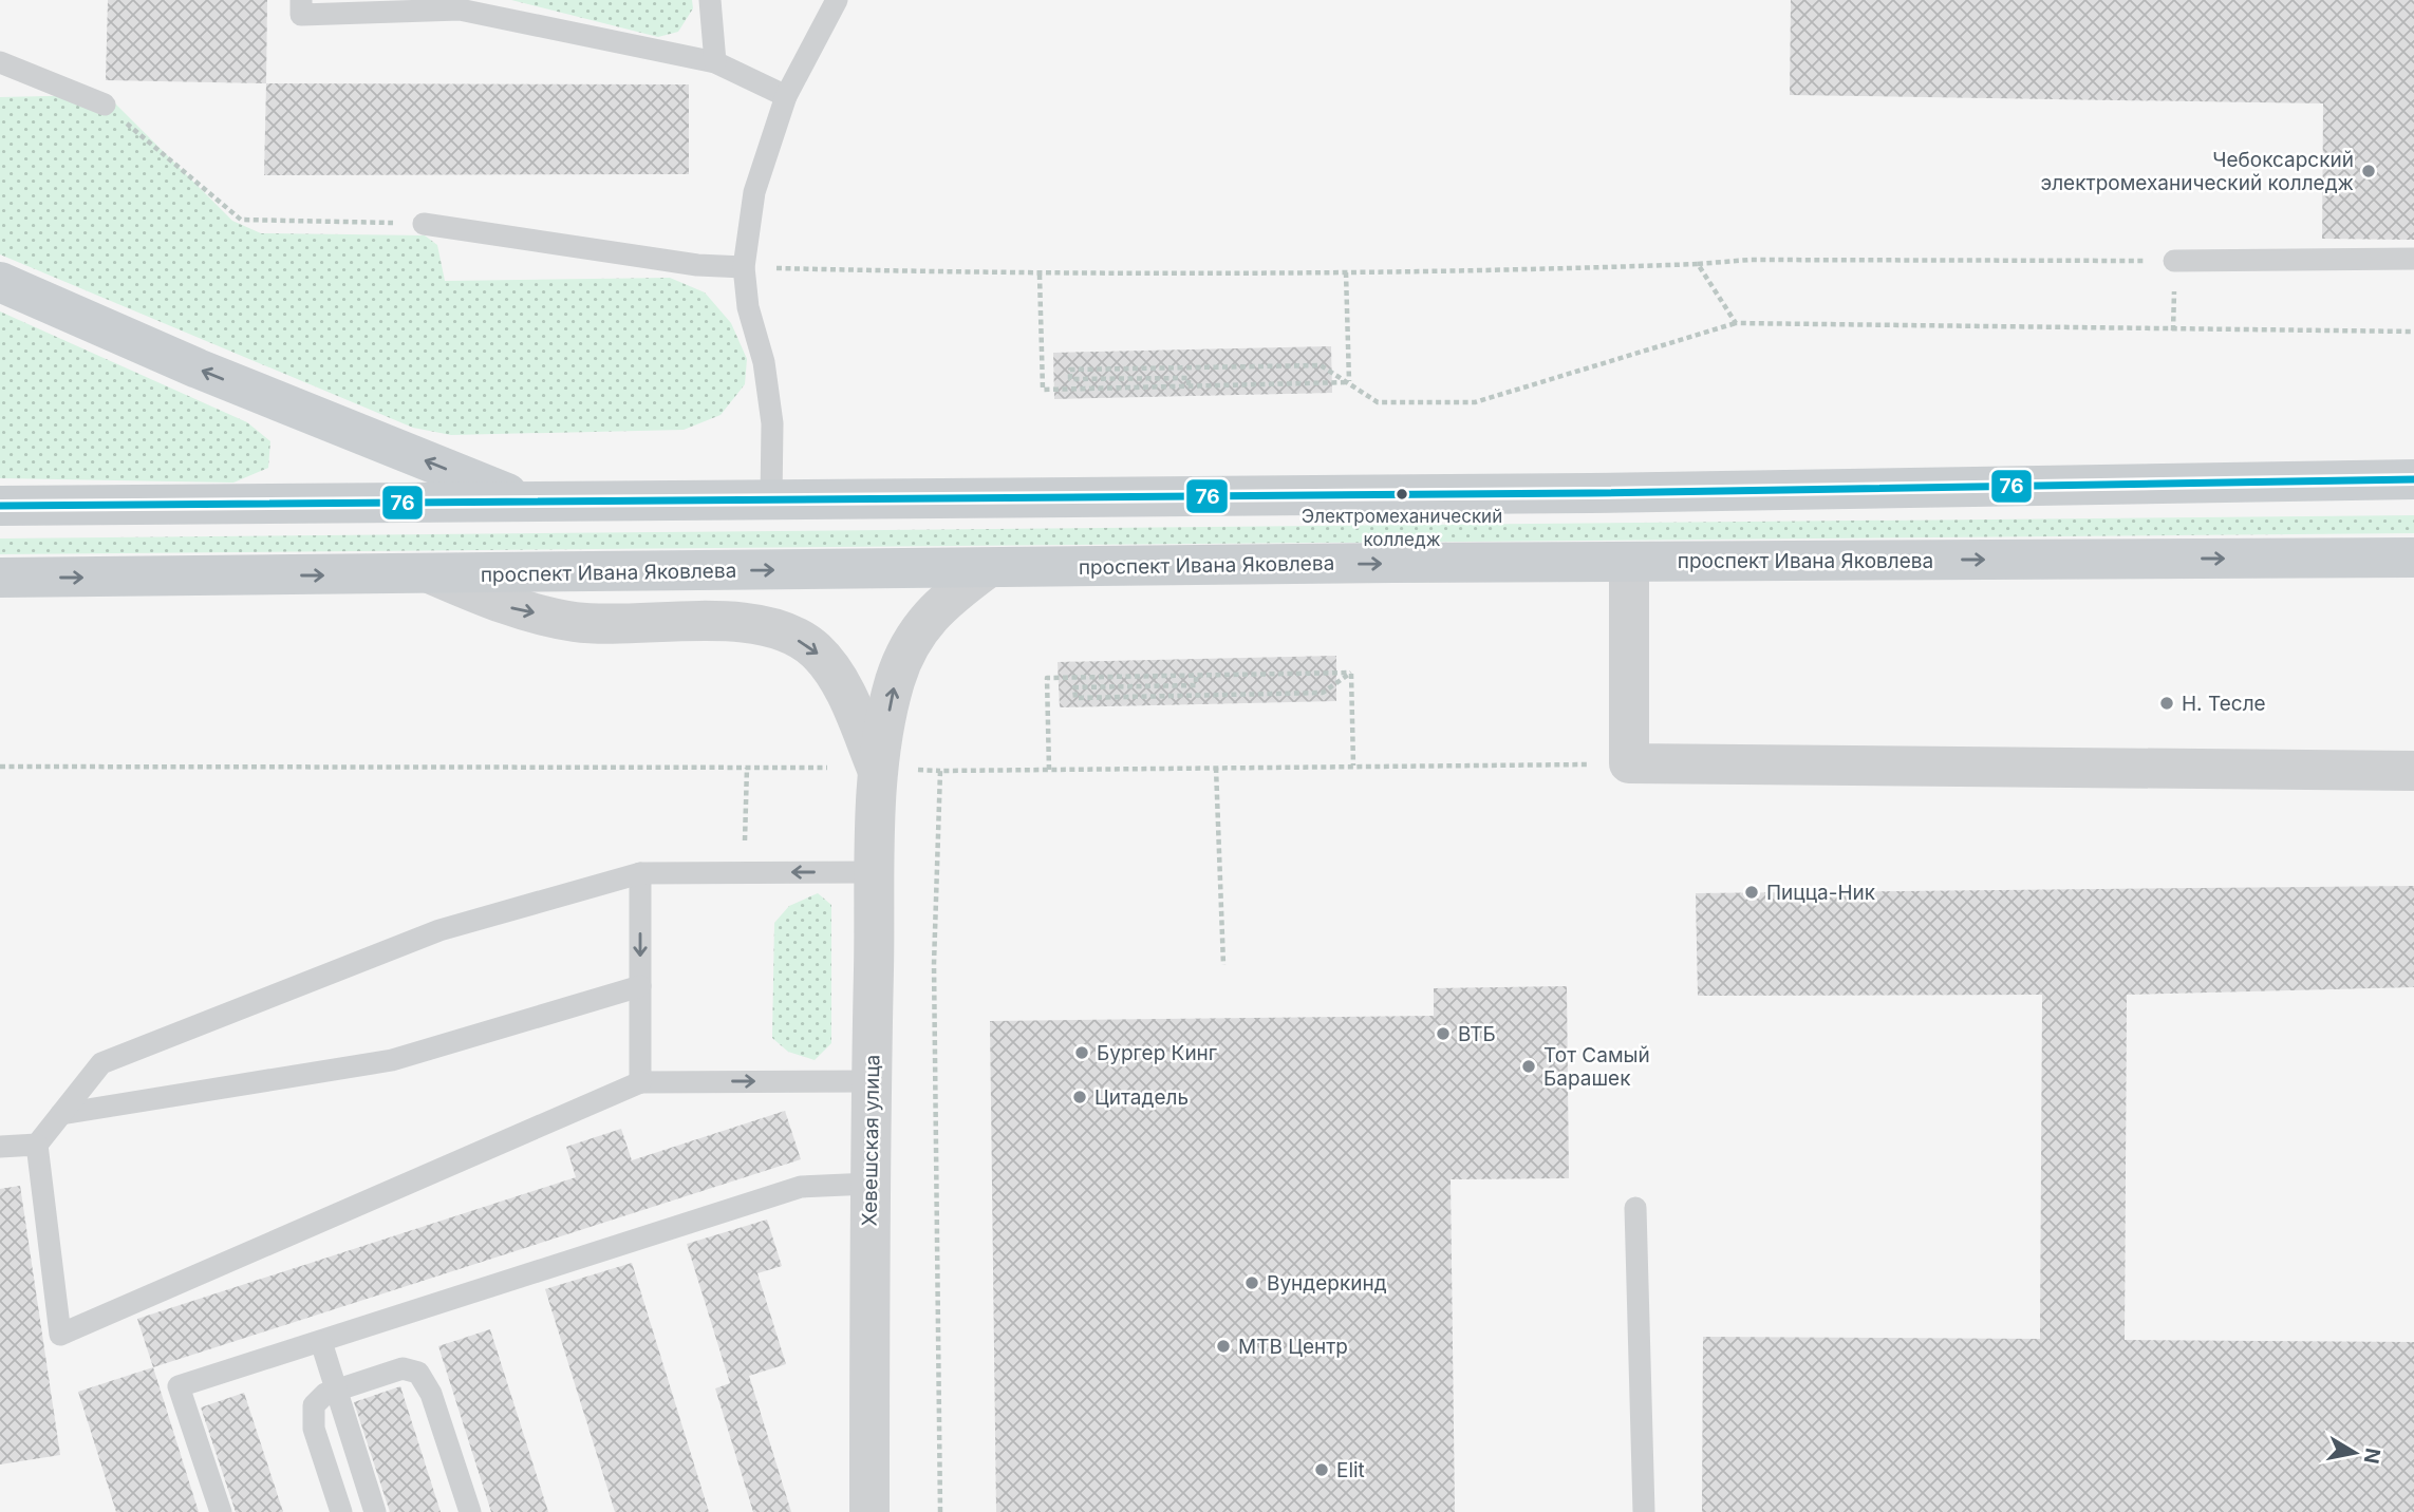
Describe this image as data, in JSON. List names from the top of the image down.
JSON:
{
  "streets": {
    "main road": ["проспект Ивана Яковлева"],
    "street": ["Хевешская улица"]
  },
  "places": [
    "Чебоксарский электромеханический колледж",
    "Электромеханический колледж",
    "Н. Тесле",
    "Пицца-Ник",
    "ВТБ",
    "Бургер Кинг",
    "Тот Самый Барашек",
    "Цитадель",
    "Вундеркинд",
    "МТВ Центр",
    "Elit"
  ],
  "lines": ["transit line 76"],
  "north": "right"
}
